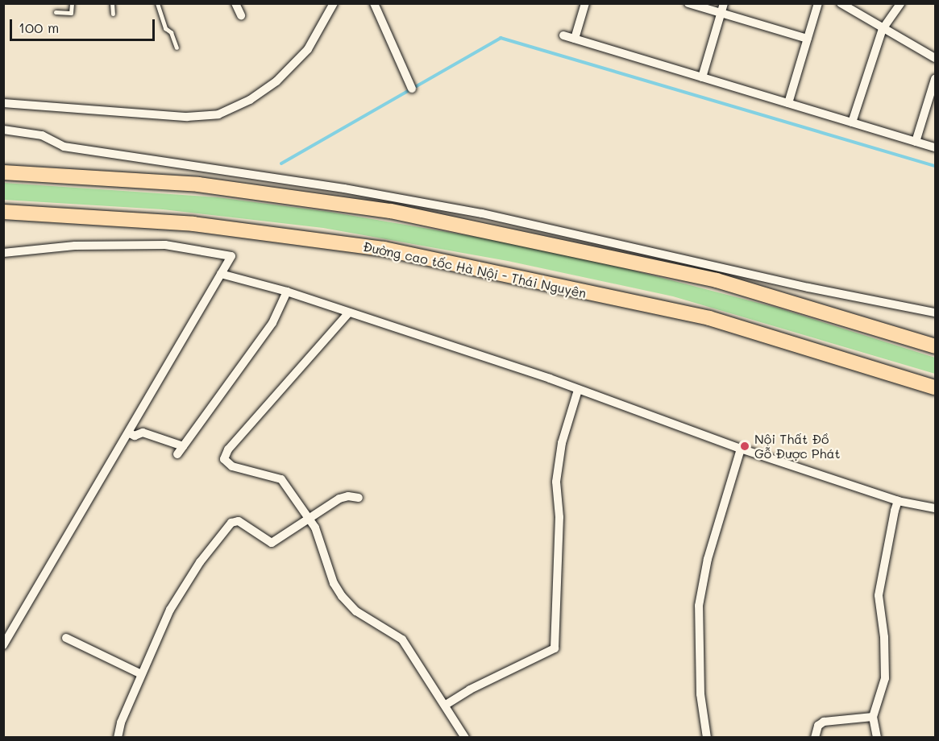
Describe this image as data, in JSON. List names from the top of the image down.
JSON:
{
  "streets": {
    "highway": ["Đường cao tốc Hà Nội - Thái Nguyên"]
  },
  "places": ["Nội Thất Đồ Gỗ Được Phát"],
  "scale_bar": "100 m"
}
